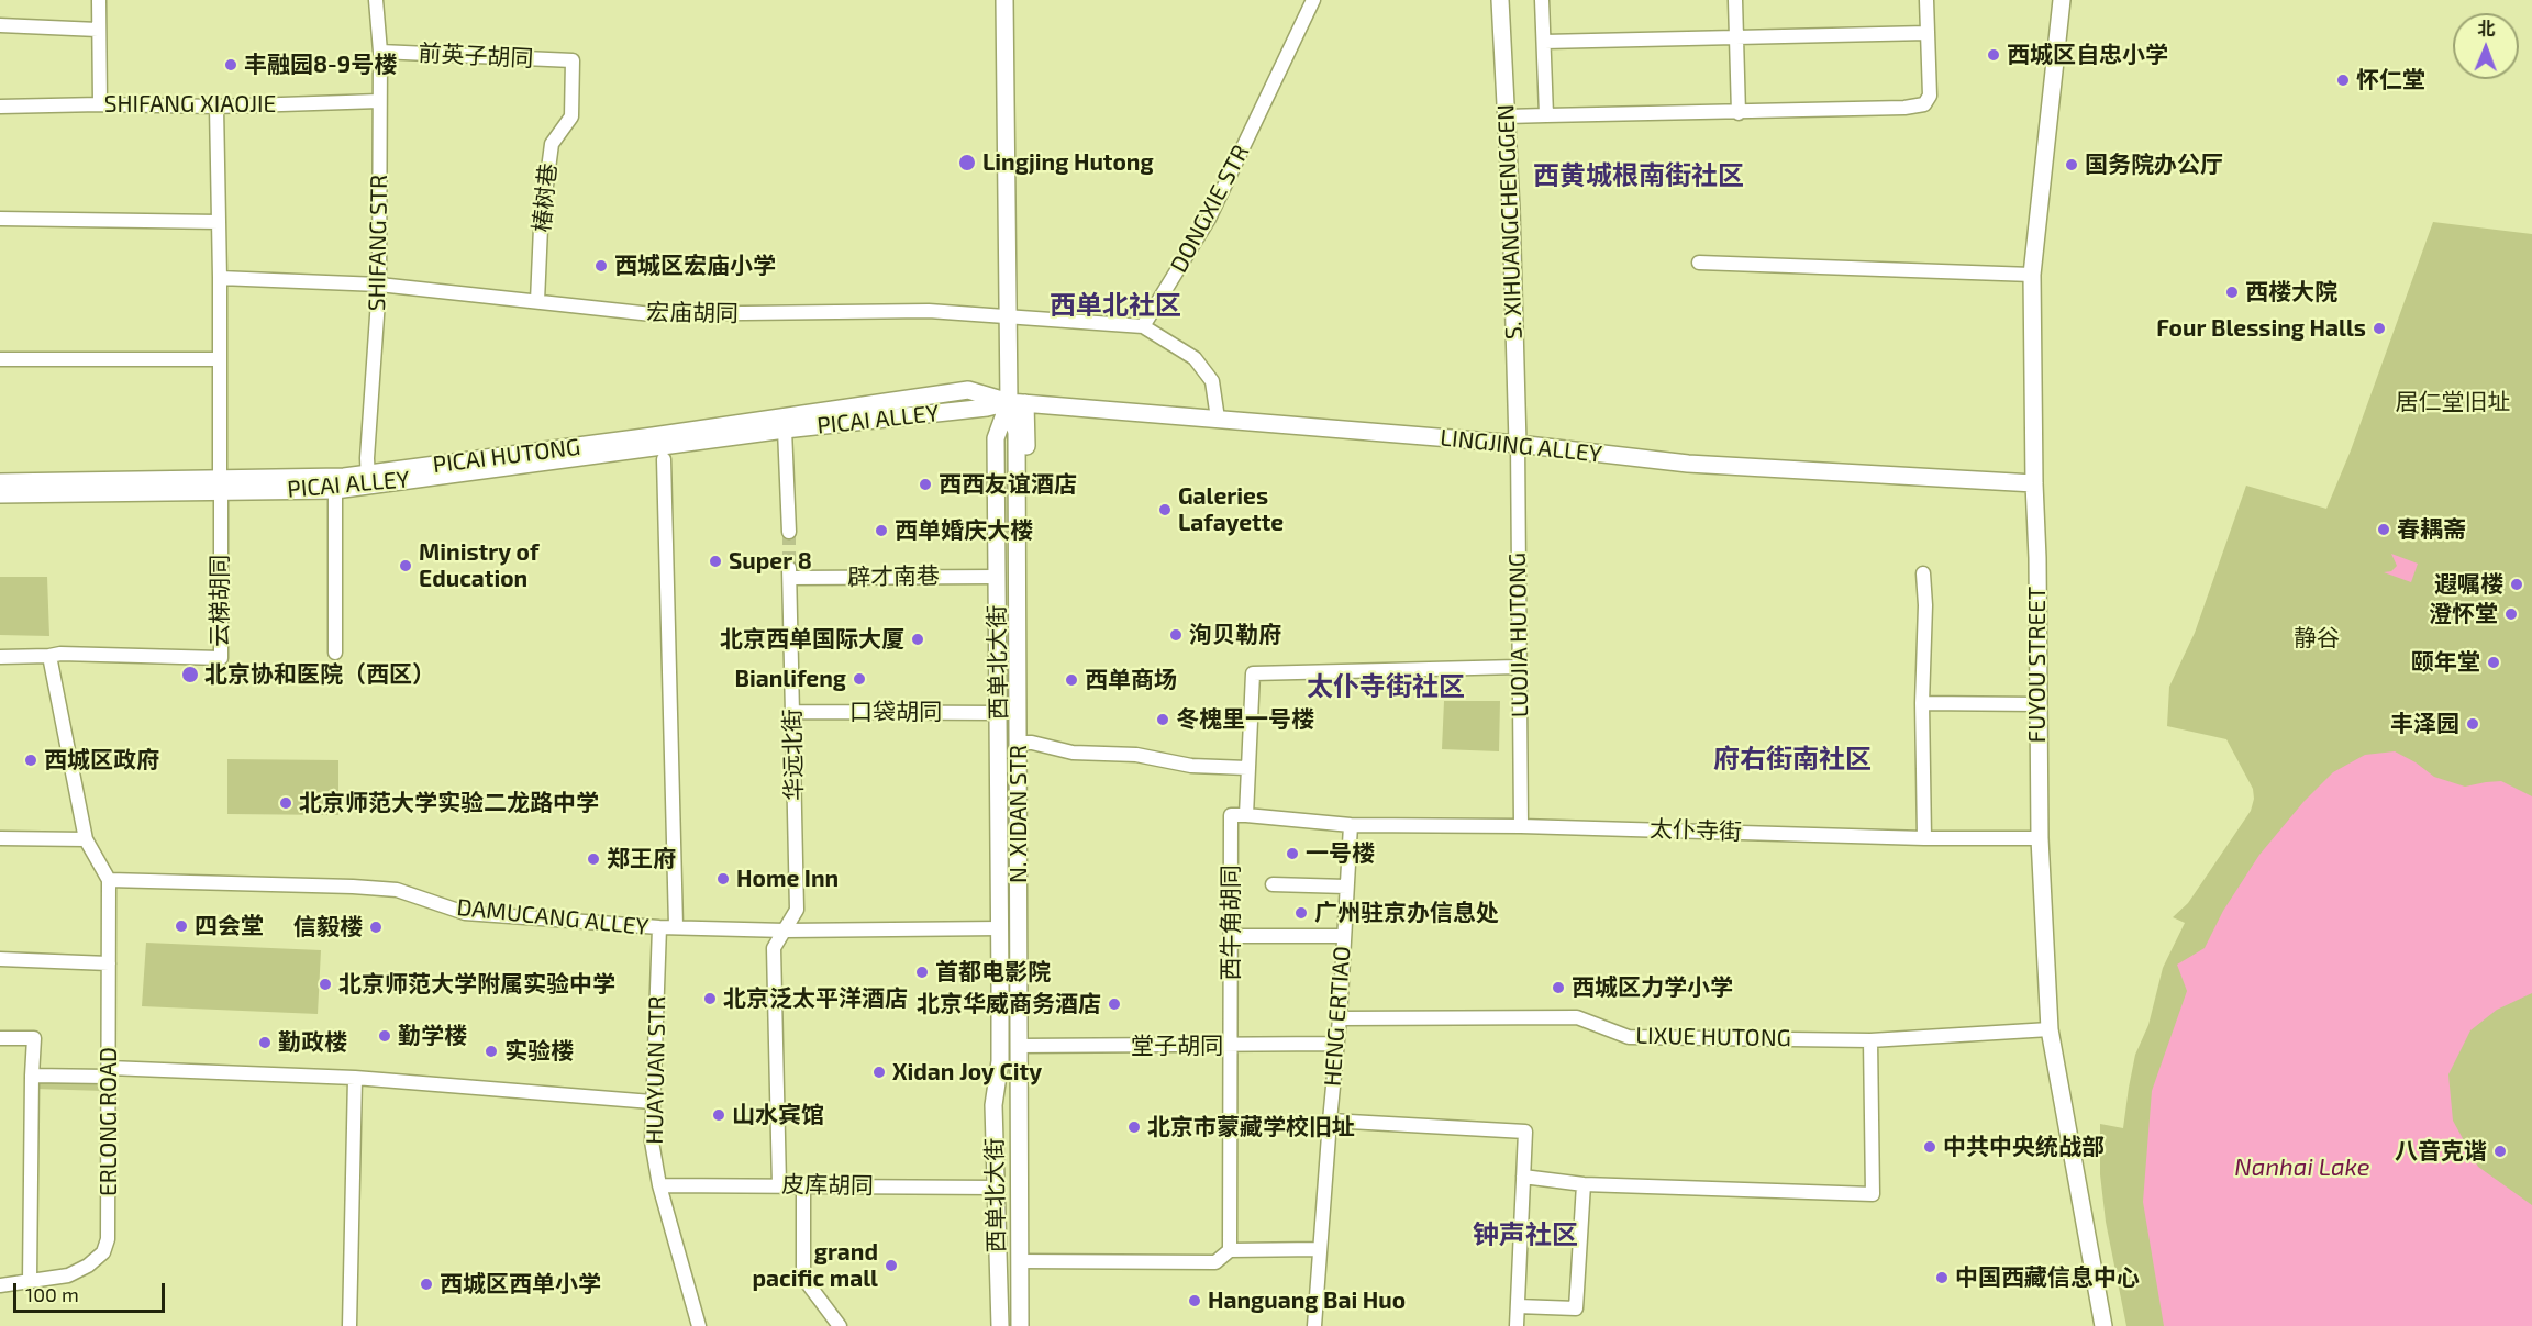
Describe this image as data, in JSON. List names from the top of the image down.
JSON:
{
  "streets": {
    "main road": [
      "S. XIHUANGCHENGGEN",
      "PICAI ALLEY",
      "LINGJING ALLEY",
      "PICAI HUTONG",
      "西单北大街",
      "FUYOU STREET",
      "N. XIDAN STR"
    ],
    "street": [
      "前英子胡同",
      "SHIFANG XIAOJIE",
      "椿树巷",
      "DONGXIE STR",
      "SHIFANG STR",
      "宏庙胡同",
      "辟才南巷",
      "云梯胡同",
      "LUOJIA HUTONG",
      "口袋胡同",
      "华远北街",
      "太仆寺街",
      "DAMUCANG ALLEY",
      "西牛角胡同",
      "HENG ERTIAO",
      "LIXUE HUTONG",
      "堂子胡同",
      "HUAYUAN STR",
      "ERLONG ROAD",
      "皮库胡同"
    ]
  },
  "crossings": [
    ["前英子胡同", "椿树巷"],
    ["前英子胡同", "SHIFANG STR"],
    ["SHIFANG XIAOJIE", "SHIFANG STR"],
    ["椿树巷", "宏庙胡同"],
    ["S. XIHUANGCHENGGEN", "LINGJING ALLEY"],
    ["S. XIHUANGCHENGGEN", "LUOJIA HUTONG"],
    ["SHIFANG STR", "宏庙胡同"],
    ["SHIFANG STR", "PICAI ALLEY"],
    ["SHIFANG STR", "PICAI HUTONG"],
    ["宏庙胡同", "西单北大街"],
    ["PICAI ALLEY", "LINGJING ALLEY"],
    ["PICAI ALLEY", "PICAI HUTONG"],
    ["PICAI ALLEY", "云梯胡同"],
    ["PICAI ALLEY", "西单北大街"],
    ["PICAI ALLEY", "N. XIDAN STR"],
    ["LINGJING ALLEY", "PICAI HUTONG"],
    ["LINGJING ALLEY", "LUOJIA HUTONG"],
    ["LINGJING ALLEY", "西单北大街"],
    ["LINGJING ALLEY", "FUYOU STREET"],
    ["LINGJING ALLEY", "N. XIDAN STR"],
    ["PICAI HUTONG", "云梯胡同"],
    ["PICAI HUTONG", "西单北大街"],
    ["PICAI HUTONG", "N. XIDAN STR"],
    ["辟才南巷", "西单北大街"],
    ["辟才南巷", "华远北街"],
    ["LUOJIA HUTONG", "太仆寺街"],
    ["西单北大街", "口袋胡同"],
    ["西单北大街", "N. XIDAN STR"],
    ["西单北大街", "DAMUCANG ALLEY"],
    ["西单北大街", "堂子胡同"],
    ["西单北大街", "皮库胡同"],
    ["FUYOU STREET", "太仆寺街"],
    ["FUYOU STREET", "LIXUE HUTONG"],
    ["口袋胡同", "华远北街"],
    ["华远北街", "DAMUCANG ALLEY"],
    ["华远北街", "皮库胡同"],
    ["N. XIDAN STR", "堂子胡同"],
    ["太仆寺街", "西牛角胡同"],
    ["太仆寺街", "HENG ERTIAO"],
    ["DAMUCANG ALLEY", "HUAYUAN STR"],
    ["DAMUCANG ALLEY", "ERLONG ROAD"],
    ["西牛角胡同", "堂子胡同"],
    ["HENG ERTIAO", "LIXUE HUTONG"],
    ["HENG ERTIAO", "堂子胡同"],
    ["HUAYUAN STR", "皮库胡同"]
  ],
  "districts": [
    "西黄城根南街社区",
    "西单北社区",
    "太仆寺街社区",
    "府右街南社区",
    "钟声社区"
  ],
  "water": ["Nanhai Lake"],
  "parks": ["居仁堂旧址", "静谷"],
  "places": [
    "西城区自忠小学",
    "丰融园8-9号楼",
    "怀仁堂",
    "Lingjing Hutong",
    "国务院办公厅",
    "西城区宏庙小学",
    "西楼大院",
    "Four Blessing Halls",
    "西西友谊酒店",
    "Galeries Lafayette",
    "春耦斋",
    "西单婚庆大楼",
    "Super 8",
    "Ministry of Education",
    "遐嘱楼",
    "澄怀堂",
    "洵贝勒府",
    "北京西单国际大厦",
    "颐年堂",
    "北京协和医院（西区）",
    "Bianlifeng",
    "西单商场",
    "冬槐里一号楼",
    "丰泽园",
    "西城区政府",
    "北京师范大学实验二龙路中学",
    "一号楼",
    "郑王府",
    "Home Inn",
    "广州驻京办信息处",
    "四会堂",
    "信毅楼",
    "首都电影院",
    "北京师范大学附属实验中学",
    "西城区力学小学",
    "北京泛太平洋酒店",
    "北京华威商务酒店",
    "勤学楼",
    "勤政楼",
    "实验楼",
    "Xidan Joy City",
    "山水宾馆",
    "北京市蒙藏学校旧址",
    "中共中央统战部",
    "八音克谐",
    "grand pacific mall",
    "中国西藏信息中心",
    "西城区西单小学",
    "Hanguang Bai Huo"
  ],
  "scale_bar": "100 m",
  "north": "top"
}
